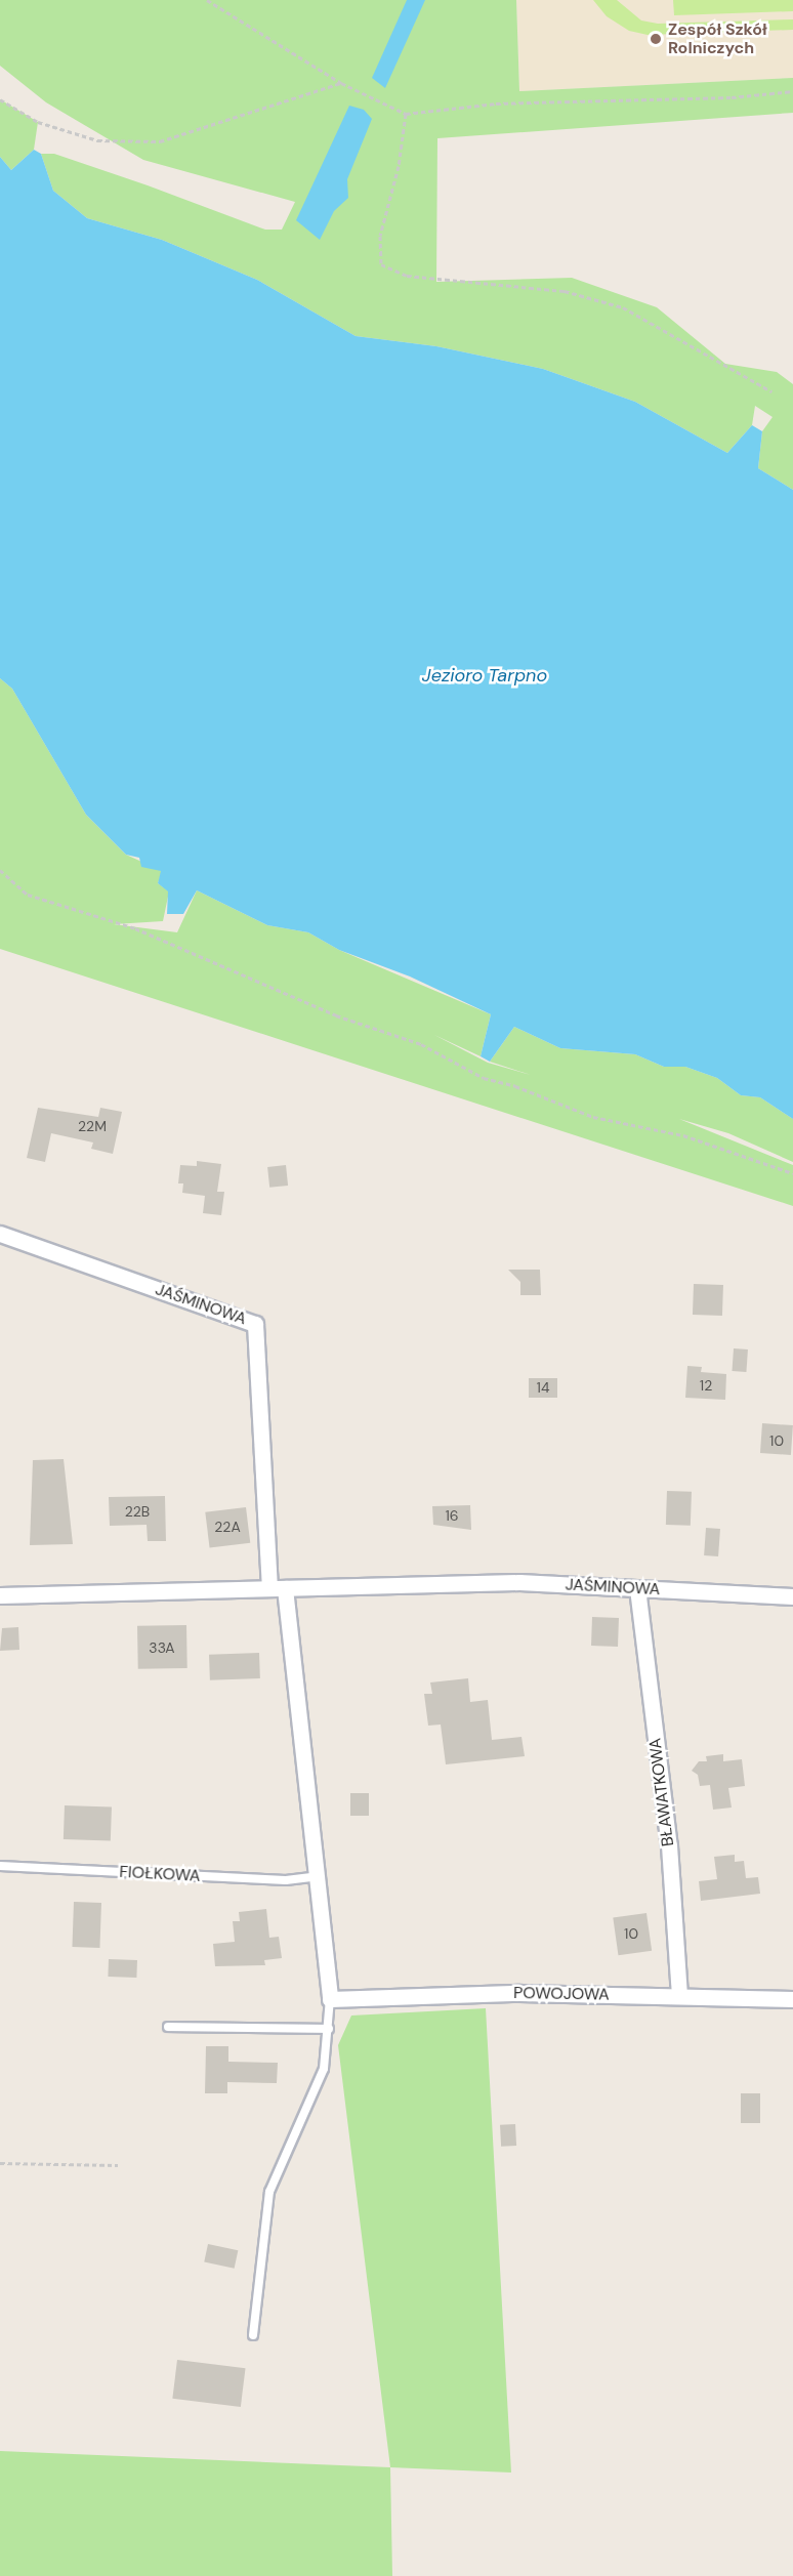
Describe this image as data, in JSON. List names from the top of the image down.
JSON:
{
  "streets": {
    "street": ["JAŚMINOWA", "BŁAWATKOWA", "POWOJOWA"],
    "lane": ["FIOŁKOWA"]
  },
  "crossings": [
    ["JAŚMINOWA", "BŁAWATKOWA"],
    ["JAŚMINOWA", "FIOŁKOWA"],
    ["JAŚMINOWA", "POWOJOWA"],
    ["BŁAWATKOWA", "POWOJOWA"]
  ],
  "water": ["Jezioro Tarpno"],
  "places": ["Zespół Szkół Rolniczych"],
  "house_numbers": [
    "22M",
    "12",
    "14",
    "10",
    "22B",
    "16",
    "22A",
    "33A",
    "10"
  ]
}
